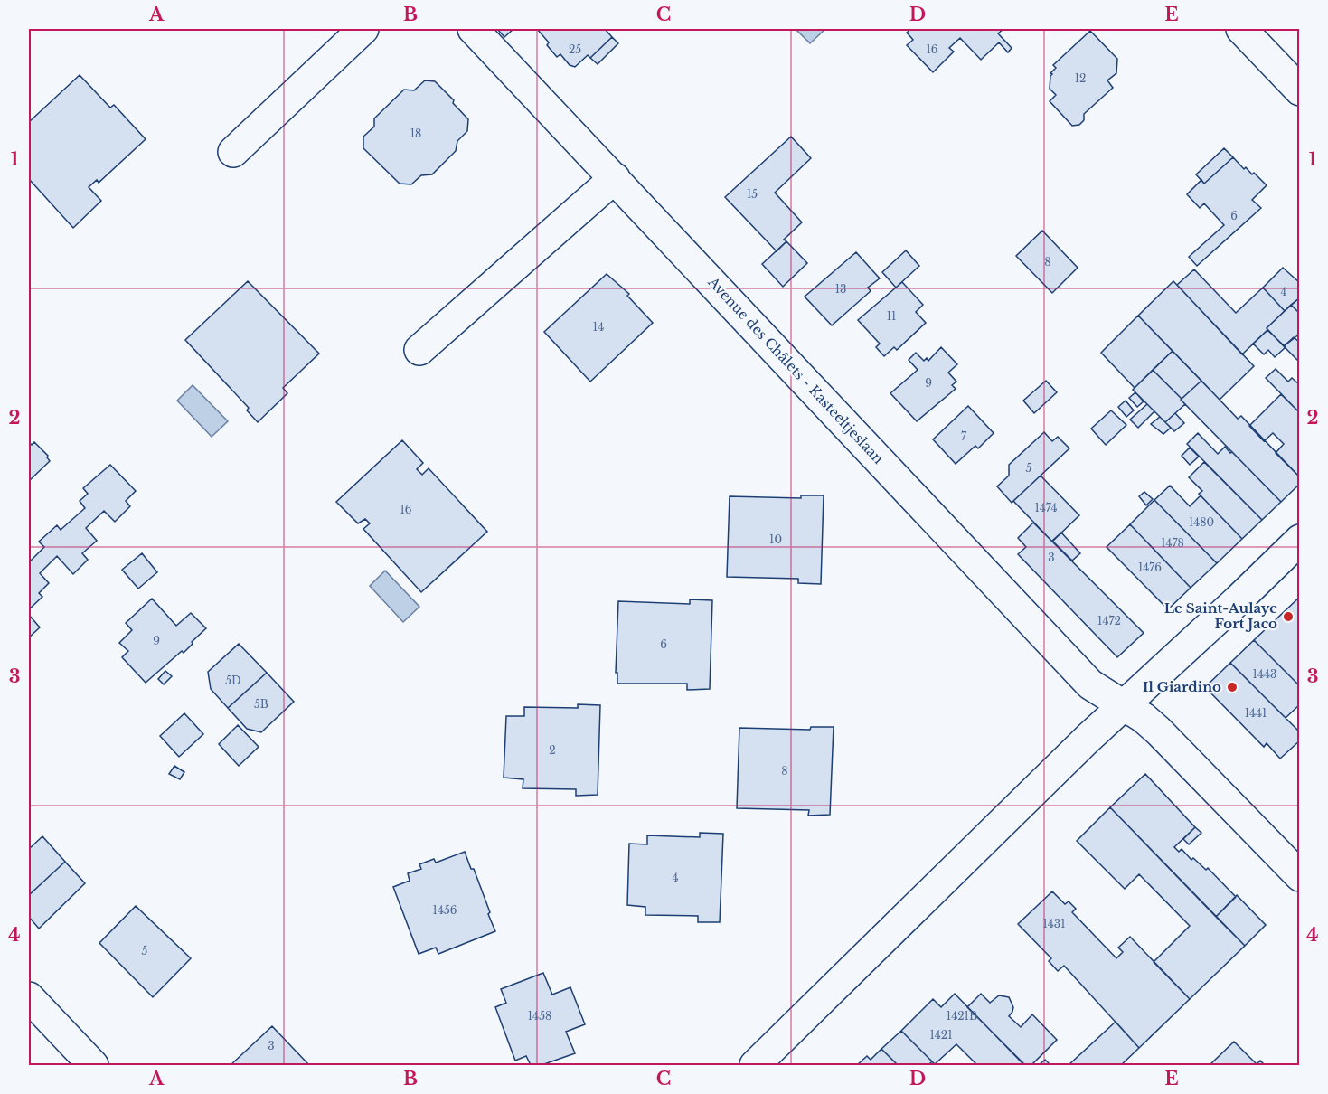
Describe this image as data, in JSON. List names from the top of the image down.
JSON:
{
  "streets": {
    "street": ["Avenue des Châlets - Kasteeltjeslaan"]
  },
  "places": ["Le Saint-Aulaye Fort Jaco", "Il Giardino"],
  "house_numbers": [
    "25",
    "16",
    "12",
    "18",
    "15",
    "6",
    "8",
    "13",
    "4",
    "11",
    "14",
    "9",
    "7",
    "5",
    "1474",
    "16",
    "1480",
    "10",
    "1478",
    "3",
    "1476",
    "1472",
    "9",
    "6",
    "1443",
    "5D",
    "5B",
    "1441",
    "2",
    "8",
    "4",
    "1456",
    "1431",
    "5",
    "1458",
    "1421B",
    "1421",
    "3"
  ],
  "grid": {
    "columns": [
      "A",
      "B",
      "C",
      "D",
      "E"
    ],
    "rows": [
      "1",
      "2",
      "3",
      "4"
    ]
  }
}
